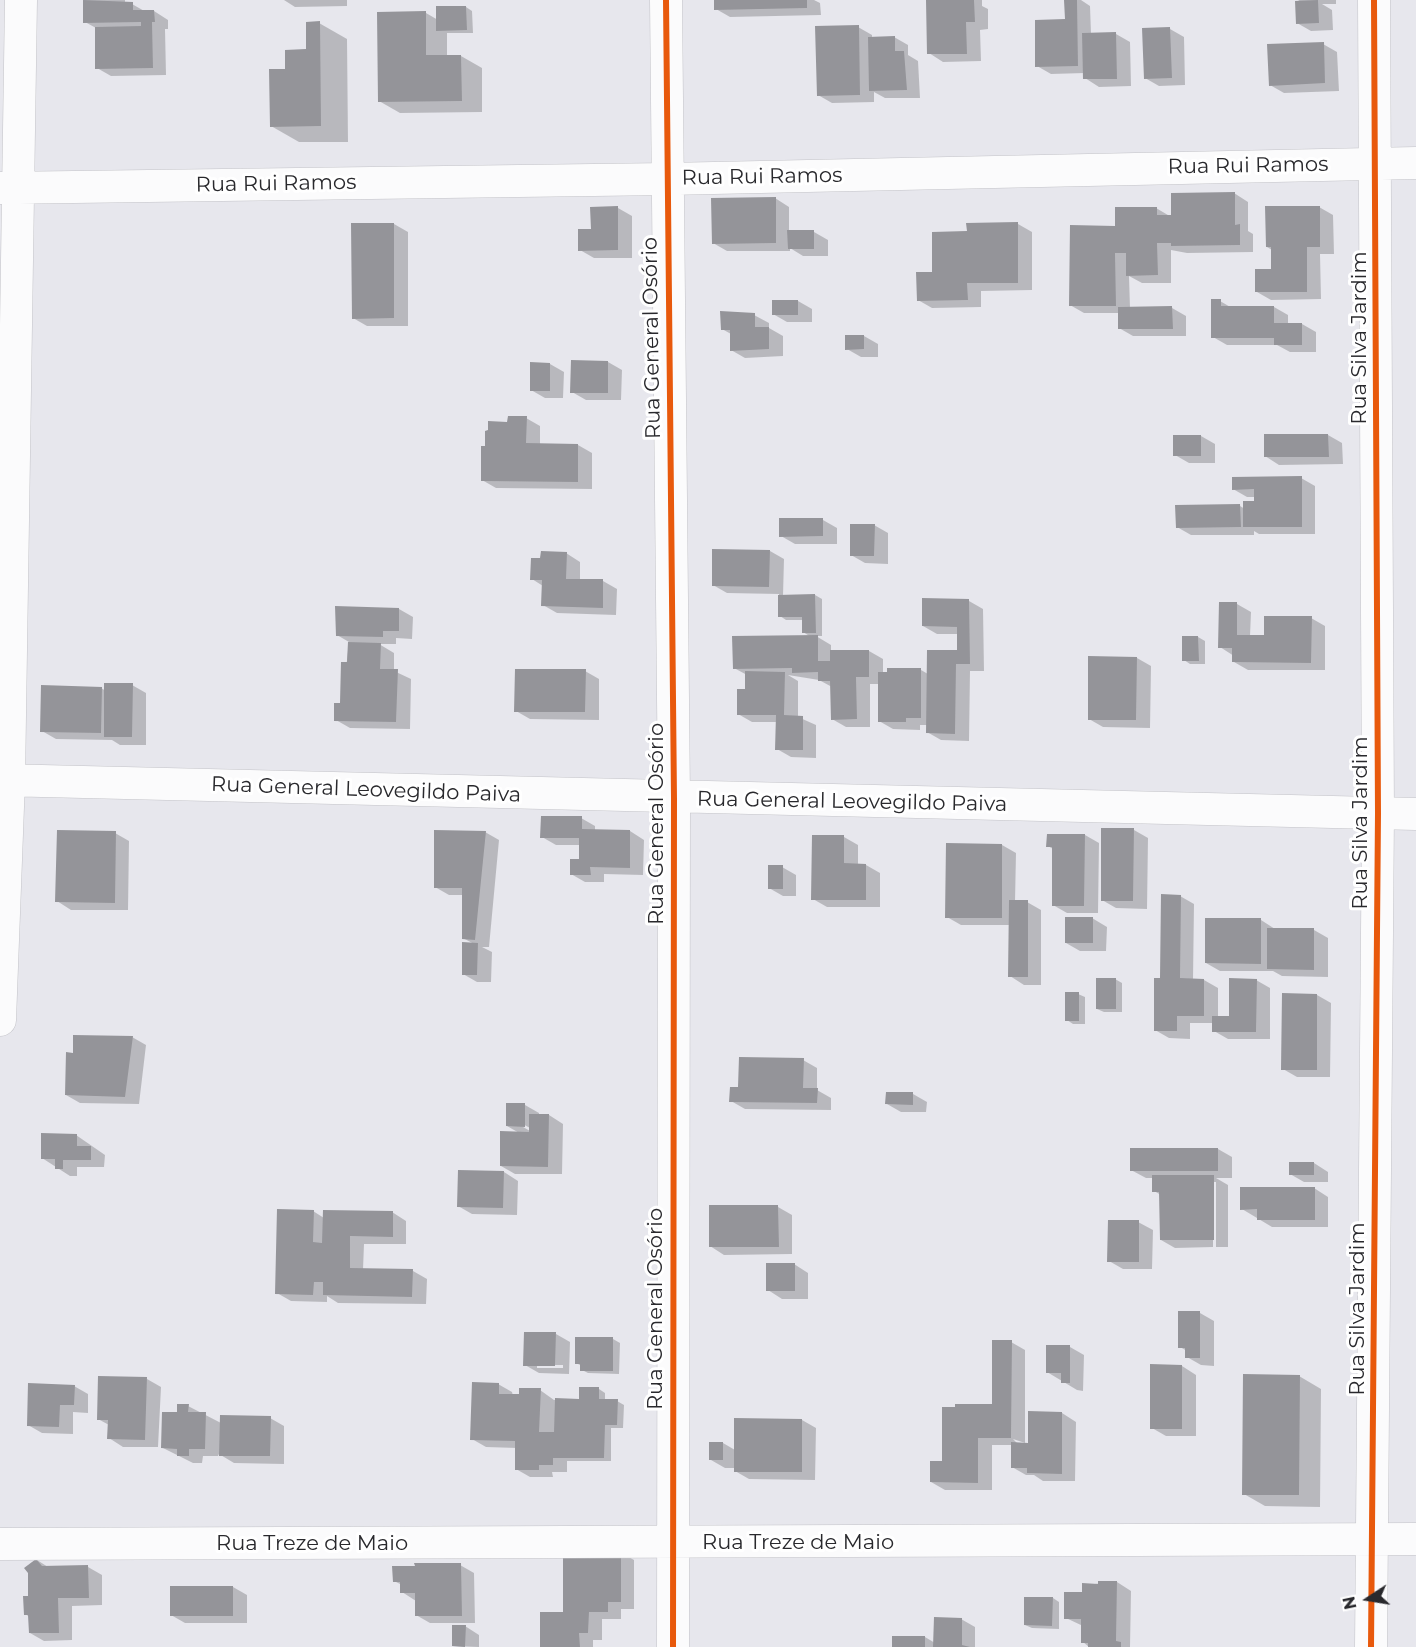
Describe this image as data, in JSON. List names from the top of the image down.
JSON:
{
  "streets": {
    "street": [
      "Rua Rui Ramos",
      "Rua General Osório",
      "Rua Silva Jardim",
      "Rua General Leovegildo Paiva",
      "Rua Treze de Maio"
    ]
  },
  "crossings": [
    ["Rua Rui Ramos", "Rua General Osório"],
    ["Rua Rui Ramos", "Rua Silva Jardim"],
    ["Rua General Osório", "Rua General Leovegildo Paiva"],
    ["Rua General Osório", "Rua Treze de Maio"],
    ["Rua Silva Jardim", "Rua General Leovegildo Paiva"],
    ["Rua Silva Jardim", "Rua Treze de Maio"]
  ],
  "north": "left"
}
